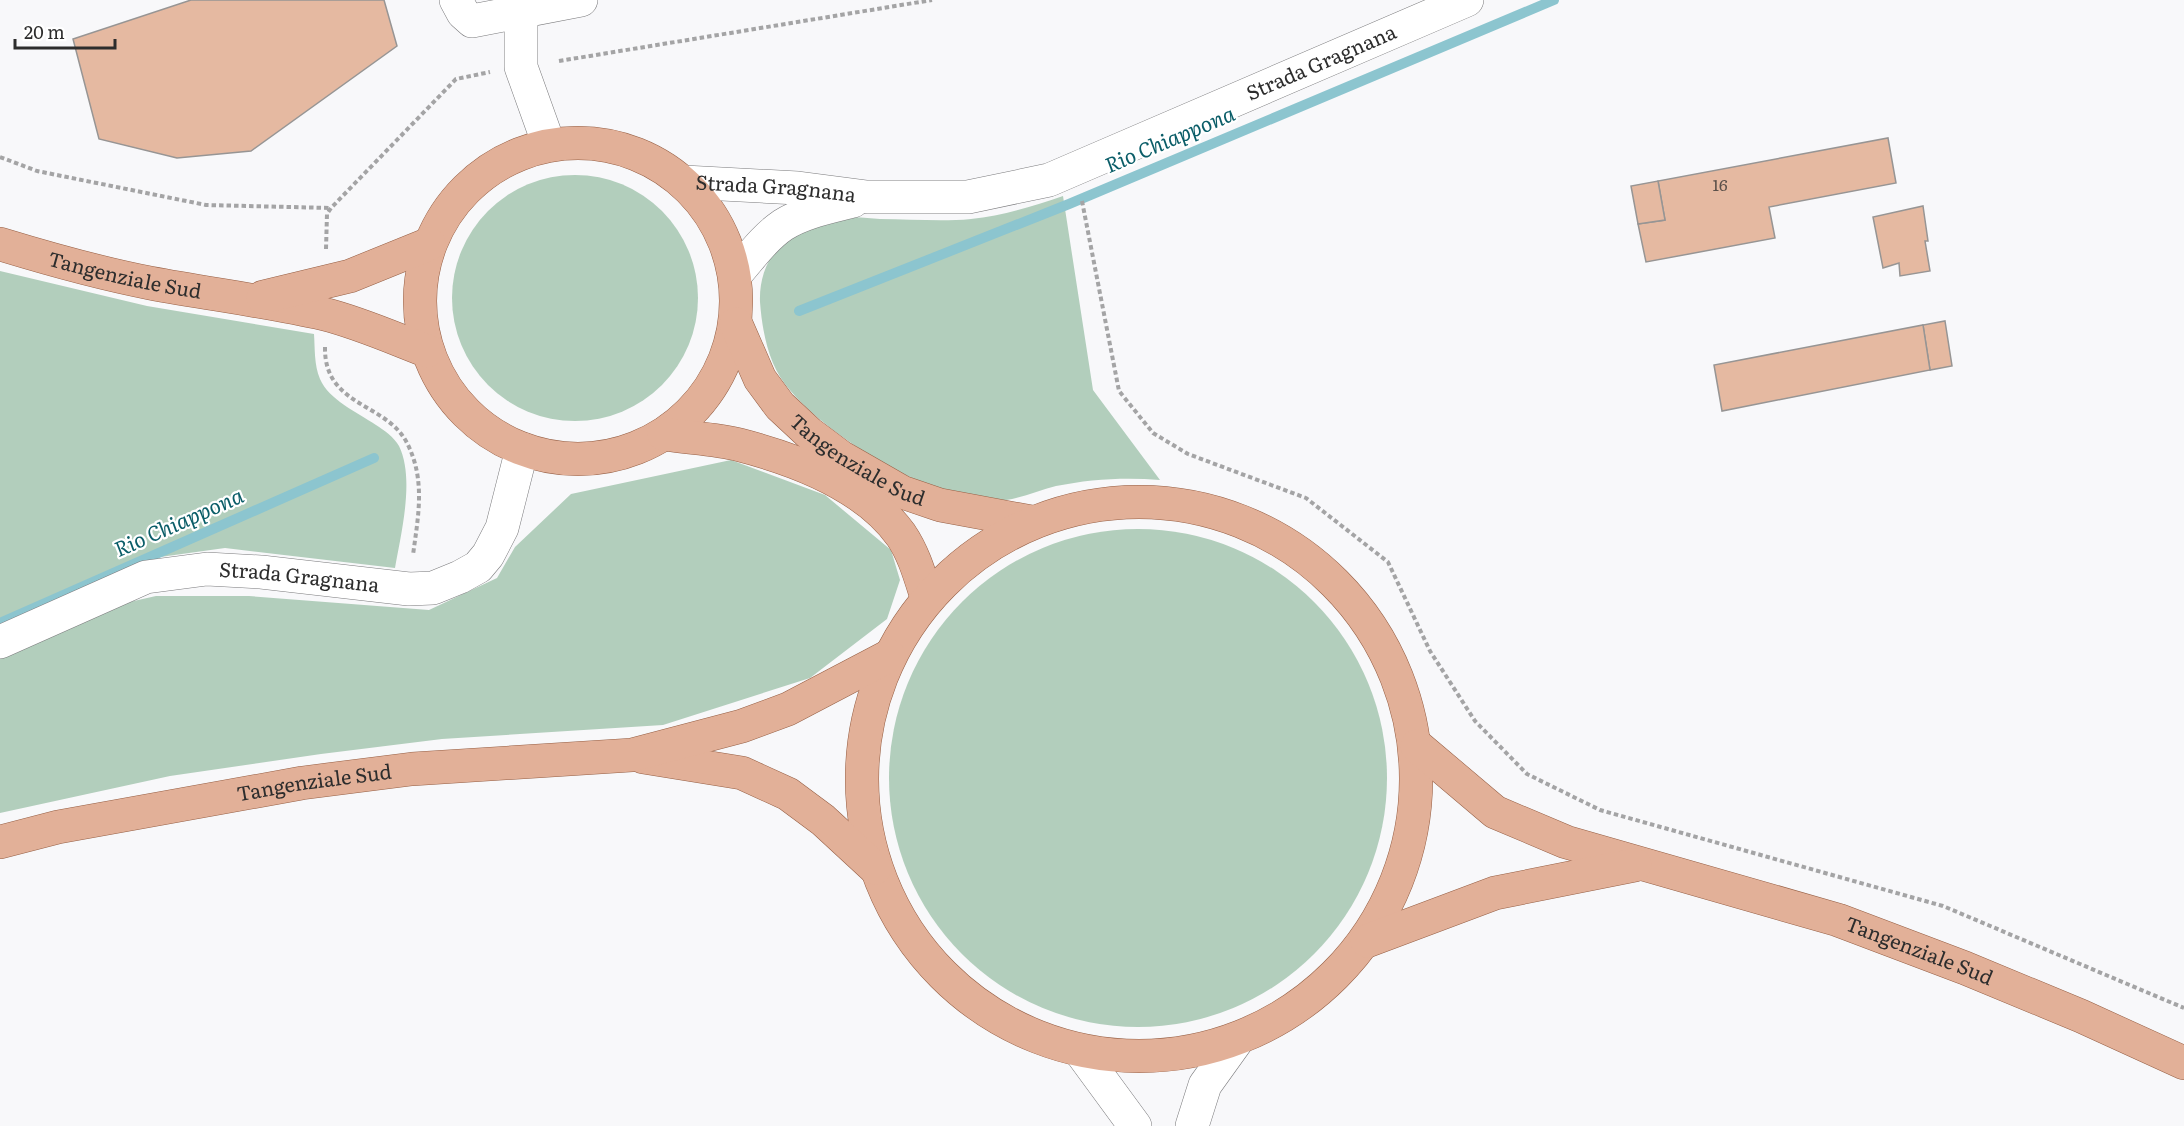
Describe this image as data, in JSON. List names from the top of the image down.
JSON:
{
  "streets": {
    "main road": ["Tangenziale Sud"],
    "street": ["Strada Gragnana"]
  },
  "water": ["Rio Chiappona"],
  "house_numbers": ["16"],
  "scale_bar": "20 m"
}
